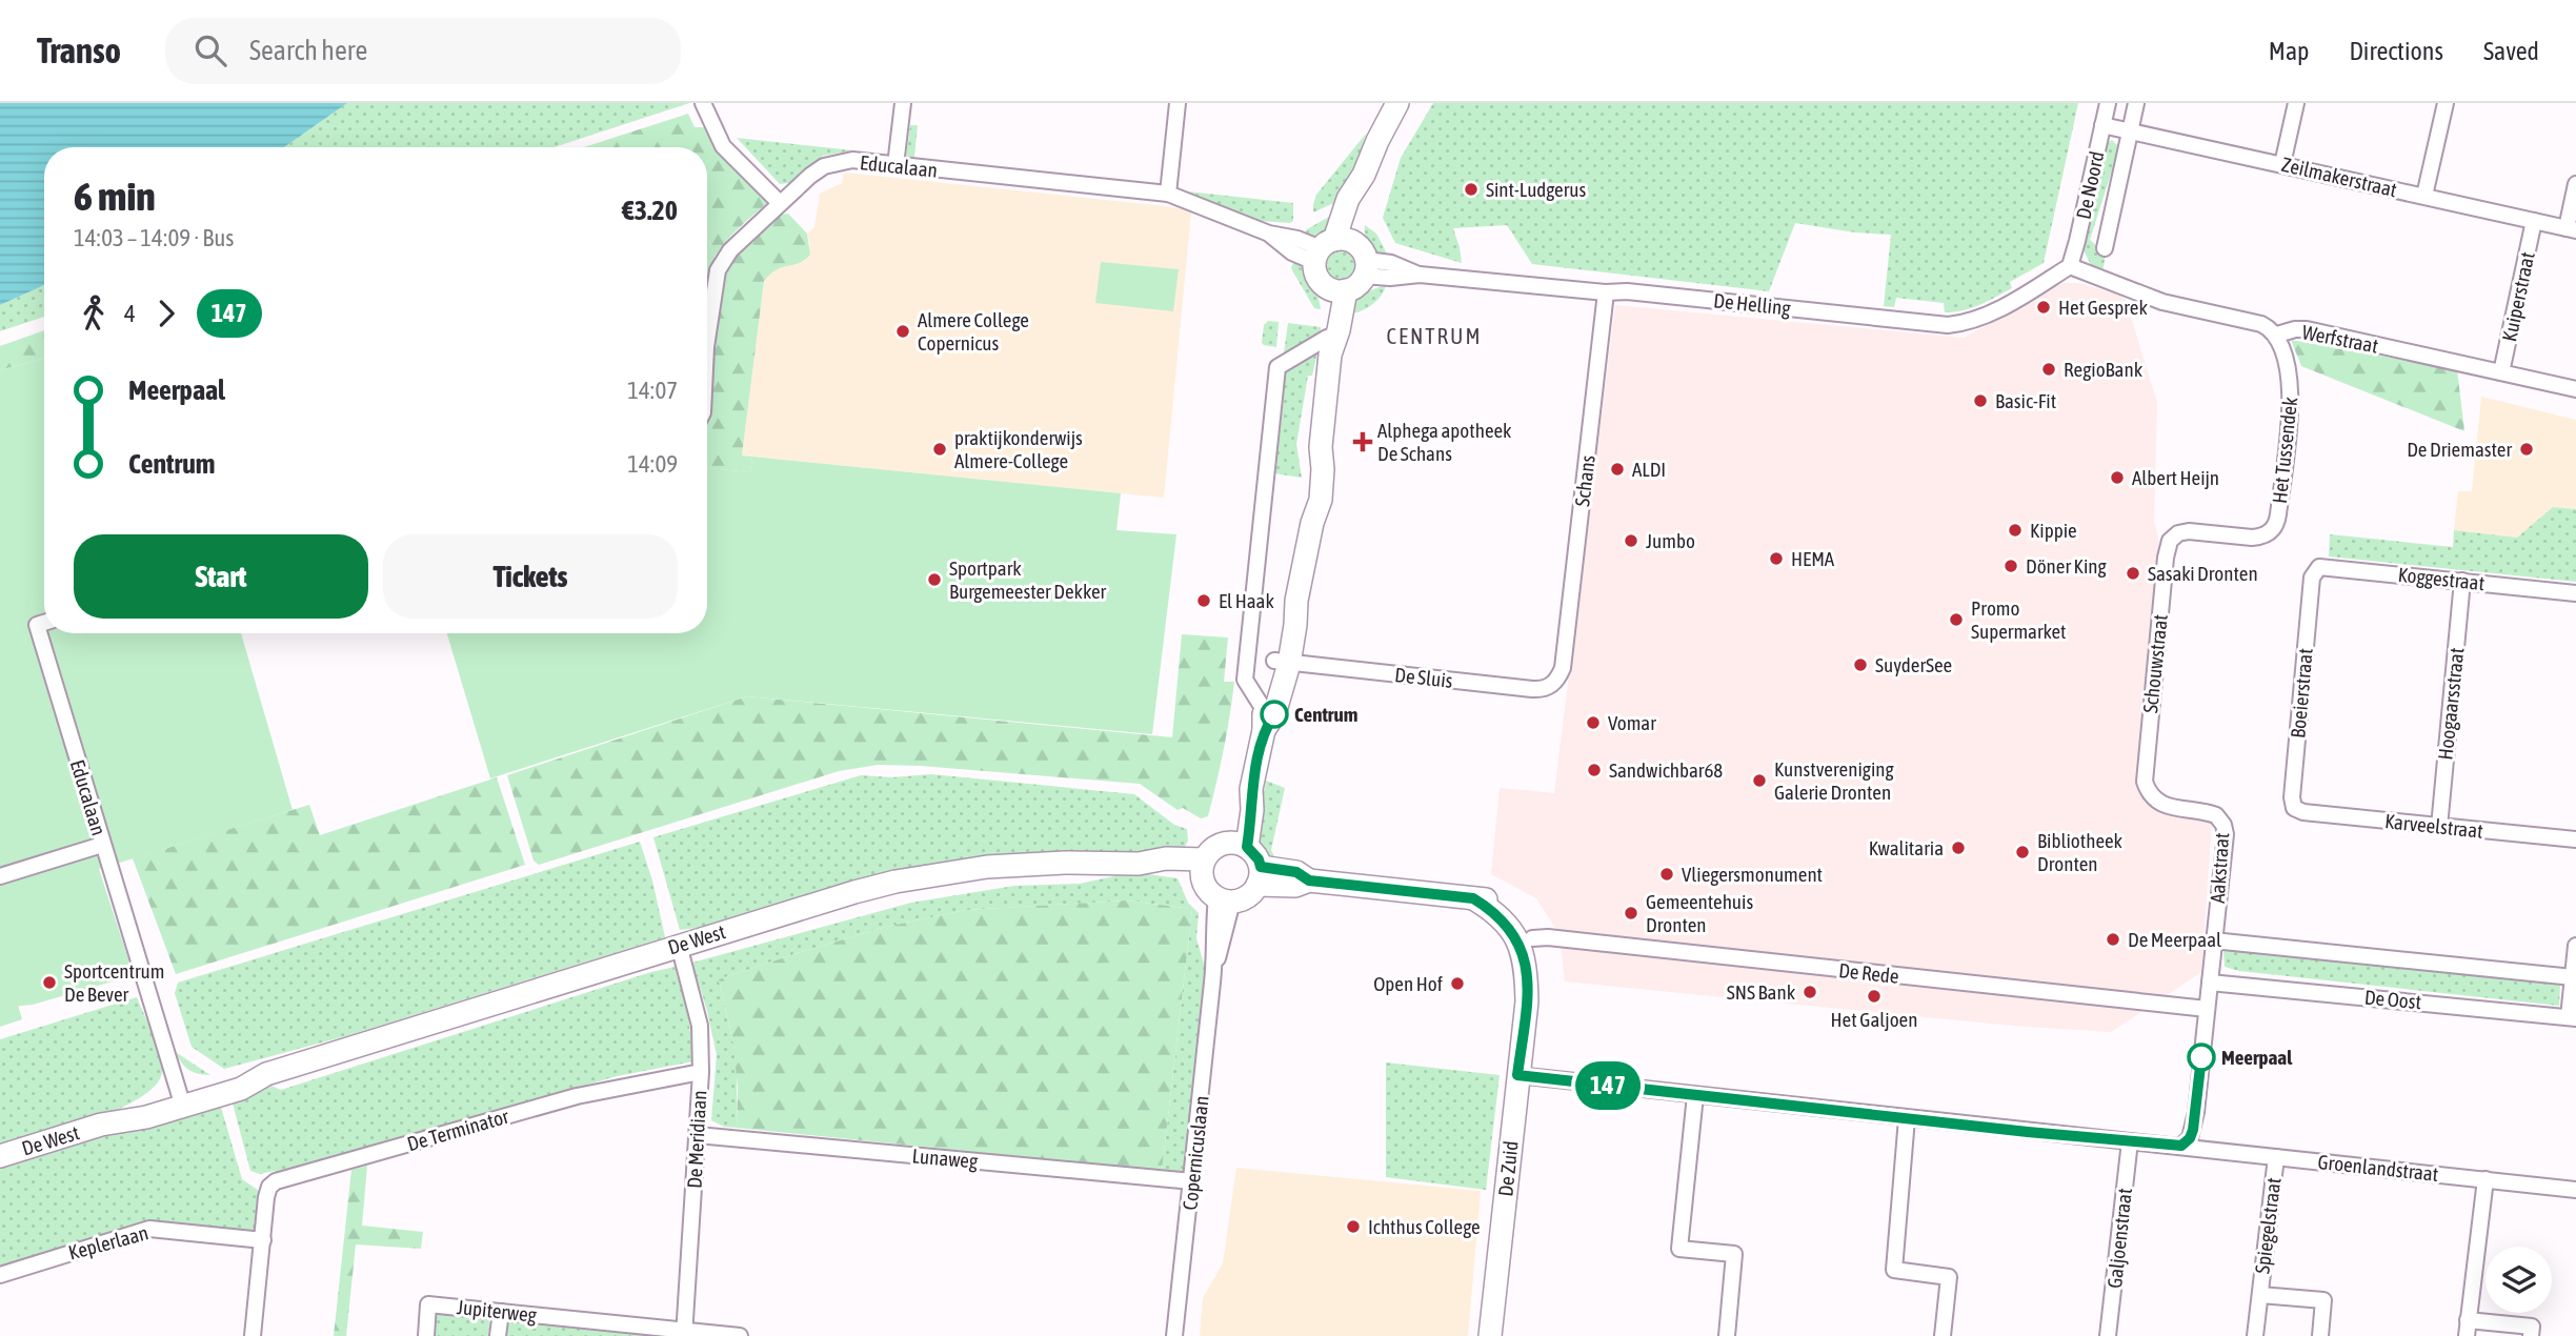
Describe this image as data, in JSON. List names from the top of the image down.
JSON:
{
  "streets": {
    "main road": ["De West", "De Zuid"],
    "street": [
      "Educalaan",
      "Zeilmakerstraat",
      "De Noord",
      "Kuiperstraat",
      "De Helling",
      "Werfstraat",
      "Het Tussendek",
      "Schans",
      "Koggestraat",
      "Schouwstraat",
      "De Sluis",
      "Boeierstraat",
      "Hoogaarsstraat",
      "Karveelstraat",
      "Aakstraat",
      "De Rede",
      "De Oost",
      "De Terminator",
      "De Meridiaan",
      "Copernicuslaan",
      "Lunaweg",
      "Groenlandstraat",
      "Spiegelstraat",
      "Galjoenstraat",
      "Keplerlaan",
      "Jupiterweg"
    ]
  },
  "crossings": [
    ["Educalaan", "De Helling"],
    ["Educalaan", "De West"],
    ["Zeilmakerstraat", "De Noord"],
    ["Zeilmakerstraat", "Kuiperstraat"],
    ["De Noord", "De Helling"],
    ["De Noord", "Werfstraat"],
    ["Kuiperstraat", "Werfstraat"],
    ["De Helling", "Werfstraat"],
    ["De Helling", "Schans"],
    ["Werfstraat", "Het Tussendek"],
    ["Het Tussendek", "Schouwstraat"],
    ["Schans", "De Sluis"],
    ["Koggestraat", "Boeierstraat"],
    ["Koggestraat", "Hoogaarsstraat"],
    ["Schouwstraat", "Aakstraat"],
    ["Boeierstraat", "Karveelstraat"],
    ["Hoogaarsstraat", "Karveelstraat"],
    ["Aakstraat", "De Rede"],
    ["Aakstraat", "De Oost"],
    ["Aakstraat", "Groenlandstraat"],
    ["De West", "De Meridiaan"],
    ["De West", "Copernicuslaan"],
    ["De Rede", "De Zuid"],
    ["De Terminator", "De Meridiaan"],
    ["De Terminator", "Keplerlaan"],
    ["De Meridiaan", "Lunaweg"],
    ["De Meridiaan", "Jupiterweg"],
    ["Copernicuslaan", "Lunaweg"],
    ["Groenlandstraat", "De Zuid"],
    ["Groenlandstraat", "Spiegelstraat"],
    ["Groenlandstraat", "Galjoenstraat"]
  ],
  "districts": ["CENTRUM"],
  "places": {
    "other": [
      "Sint-Ludgerus",
      "Het Gesprek",
      "Almere College Copernicus",
      "RegioBank",
      "Basic-Fit",
      "praktijkonderwijs Almere-College",
      "De Driemaster",
      "ALDI",
      "Albert Heijn",
      "Kippie",
      "Jumbo",
      "HEMA",
      "Döner King",
      "Sasaki Dronten",
      "Sportpark Burgemeester Dekker",
      "El Haak",
      "Promo Supermarket",
      "SuyderSee",
      "Centrum",
      "Vomar",
      "Sandwichbar68",
      "Kunstvereniging Galerie Dronten",
      "Kwalitaria",
      "Bibliotheek Dronten",
      "Vliegersmonument",
      "Gemeentehuis Dronten",
      "De Meerpaal",
      "Sportcentrum De Bever",
      "Open Hof",
      "SNS Bank",
      "Het Galjoen",
      "Meerpaal",
      "Ichthus College"
    ],
    "health": ["Alphega apotheek De Schans"]
  },
  "lines": ["bus line 147"],
  "page": {
    "header": "Transo",
    "search": "Search here",
    "nav": ["Map", "Directions", "Saved"],
    "on_map": "147",
    "heading": ["6 min", "14:03 – 14:09 · Bus", "€3.20"],
    "legs": ["4", "147"],
    "list": [
      {
        "name": "Meerpaal",
        "value": "14:07"
      },
      {
        "name": "Centrum",
        "value": "14:09"
      }
    ],
    "buttons": ["Start", "Tickets"]
  }
}
